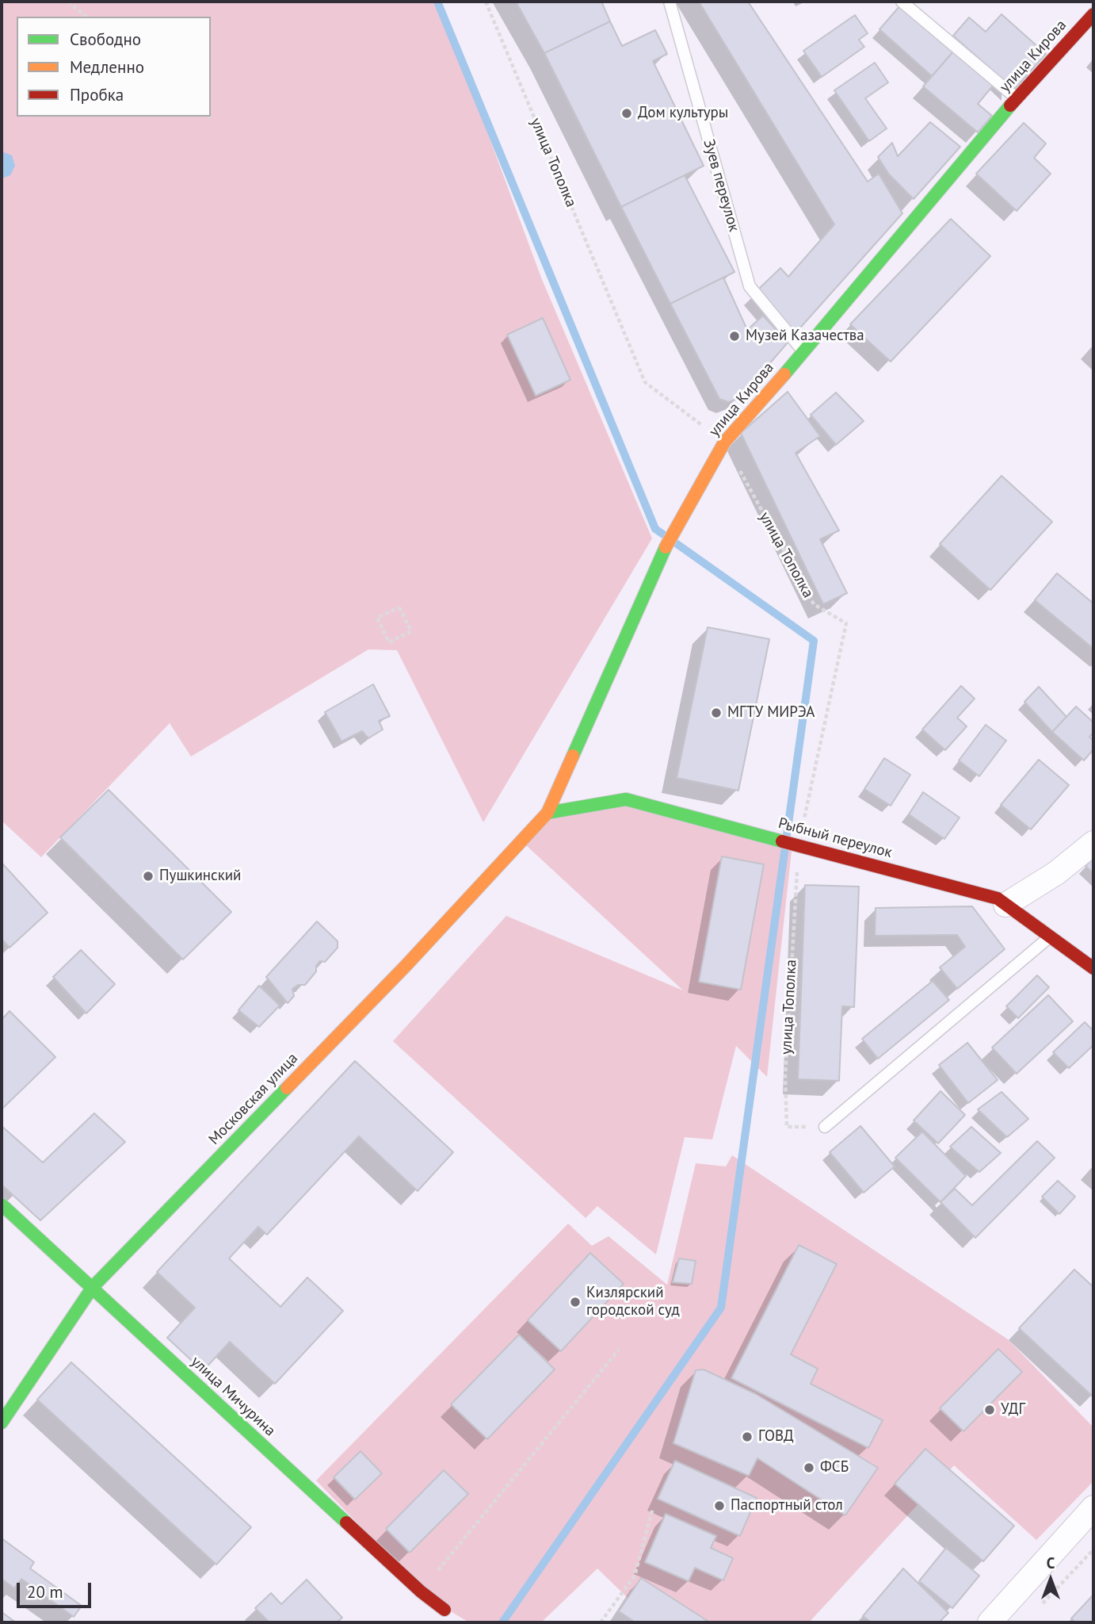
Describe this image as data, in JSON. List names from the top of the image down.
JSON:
{
  "streets": {
    "street": [
      "улица Кирова",
      "Рыбный переулок",
      "Московская улица",
      "улица Мичурина"
    ],
    "lane": ["Зуев переулок"],
    "path": ["улица Тополка"]
  },
  "crossings": [
    ["улица Кирова", "улица Тополка"],
    ["улица Кирова", "Зуев переулок"],
    ["улица Кирова", "Рыбный переулок"],
    ["улица Кирова", "Московская улица"],
    ["улица Тополка", "Рыбный переулок"],
    ["Рыбный переулок", "Московская улица"],
    ["Московская улица", "улица Мичурина"]
  ],
  "places": [
    "Дом культуры",
    "Музей Казачества",
    "МГТУ МИРЭА",
    "Пушкинский",
    "Кизлярский городской суд",
    "УДГ",
    "ГОВД",
    "ФСБ",
    "Паспортный стол"
  ],
  "legend": ["Свободно", "Медленно", "Пробка"],
  "scale_bar": "20 m",
  "north": "top"
}
